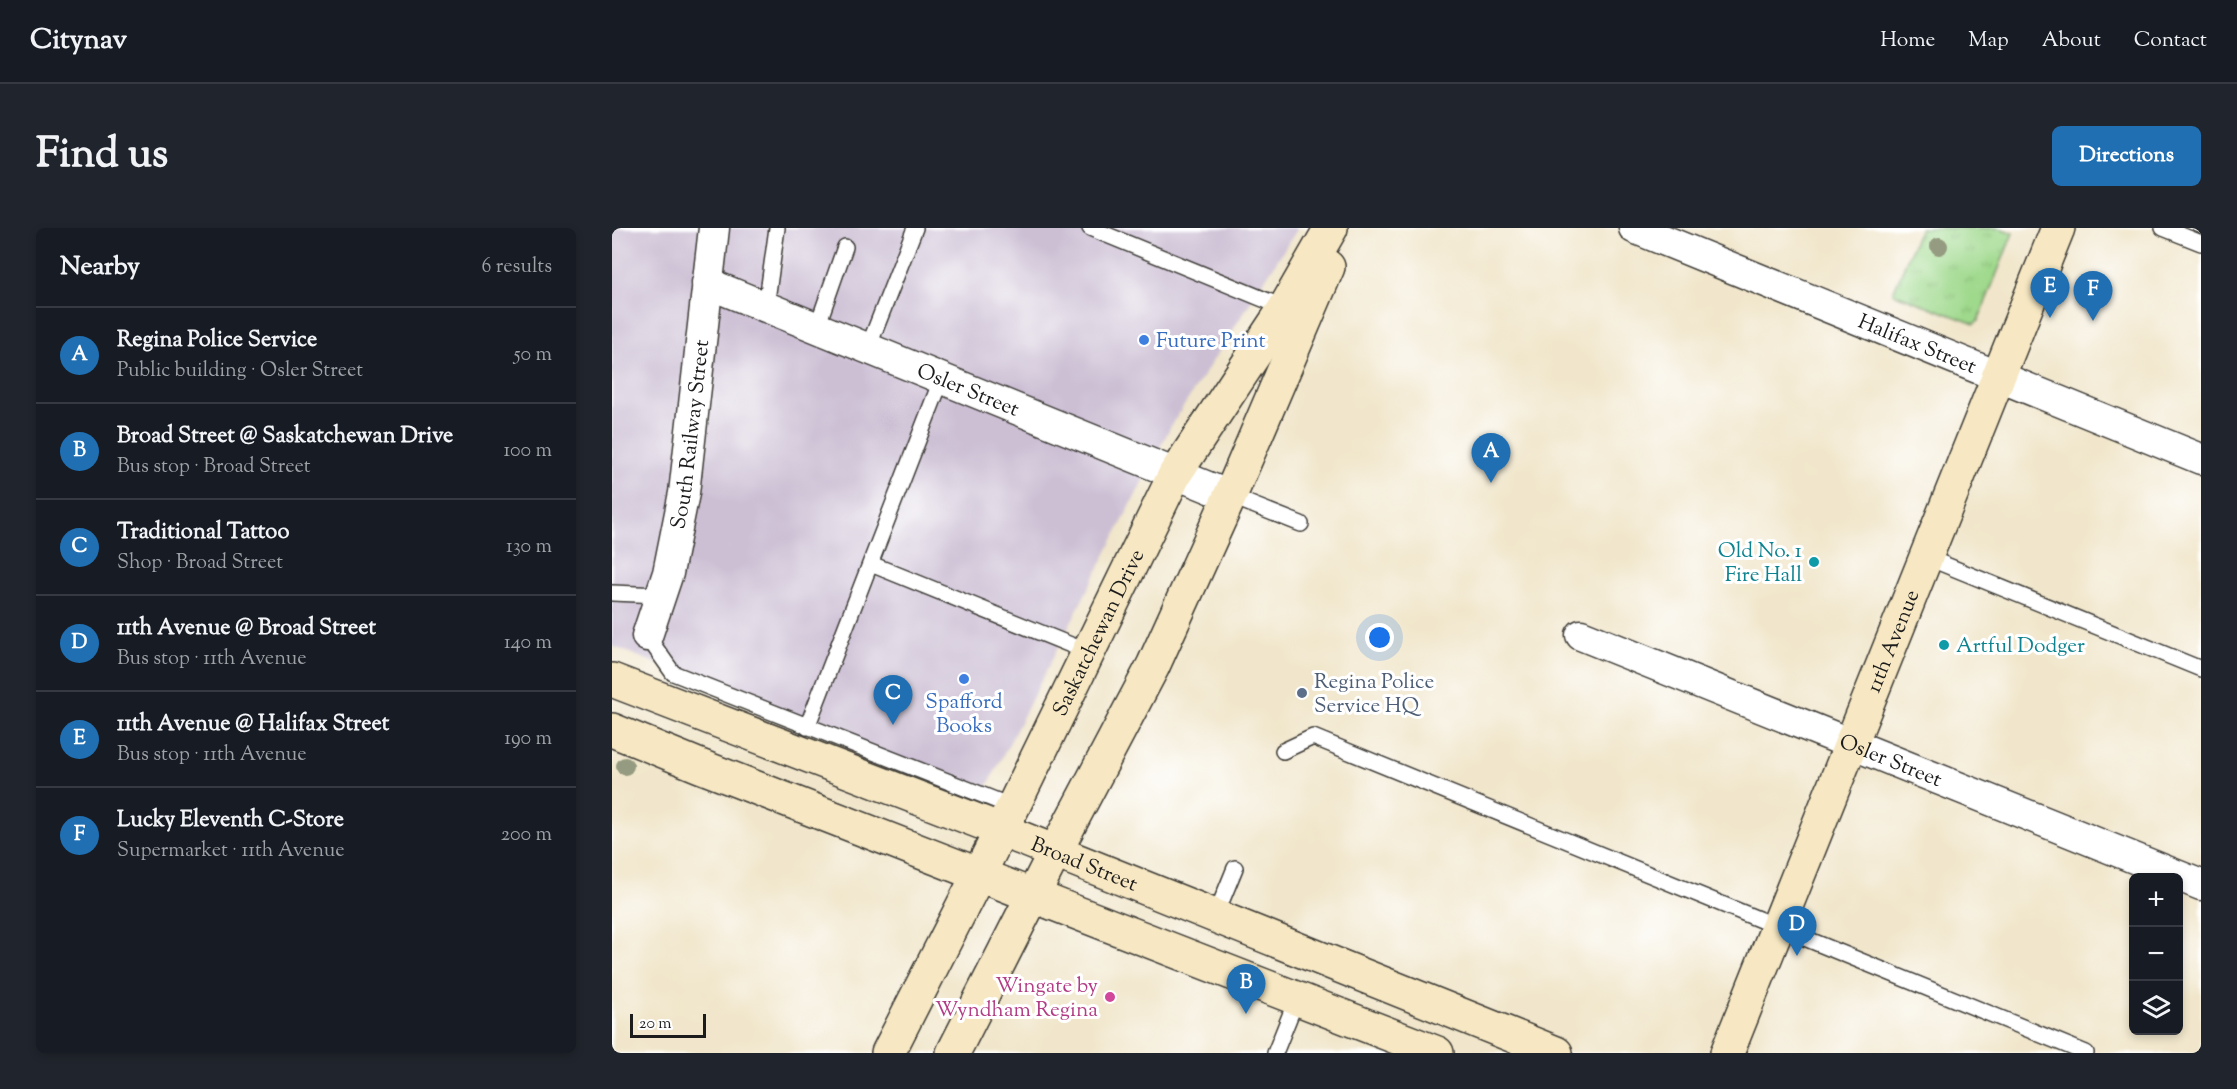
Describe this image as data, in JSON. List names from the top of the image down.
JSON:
{
  "streets": {
    "main road": ["Saskatchewan Drive", "11th Avenue", "Broad Street"],
    "street": ["Halifax Street", "Osler Street", "South Railway Street"]
  },
  "crossings": [
    ["Halifax Street", "11th Avenue"],
    ["Osler Street", "South Railway Street"],
    ["Osler Street", "Saskatchewan Drive"],
    ["Osler Street", "11th Avenue"],
    ["Saskatchewan Drive", "Broad Street"]
  ],
  "places": [
    "Future Print",
    "Old No. 1 Fire Hall",
    "Artful Dodger",
    "Spafford Books",
    "Regina Police Service HQ",
    "Wingate by Wyndham Regina"
  ],
  "scale_bar": "20 m",
  "page": {
    "header": "Citynav",
    "nav": [
      "Home",
      "Map",
      "About",
      "Contact"
    ],
    "title": "Find us",
    "buttons": "Directions",
    "heading": ["Nearby", "6 results"],
    "pins": [
      "E",
      "F",
      "A",
      "C",
      "D",
      "B"
    ],
    "list": [
      {
        "mark": "A",
        "name": "Regina Police Service",
        "note": "Public building · Osler Street",
        "value": "50 m"
      },
      {
        "mark": "B",
        "name": "Broad Street @ Saskatchewan Drive",
        "note": "Bus stop · Broad Street",
        "value": "100 m"
      },
      {
        "mark": "C",
        "name": "Traditional Tattoo",
        "note": "Shop · Broad Street",
        "value": "130 m"
      },
      {
        "mark": "D",
        "name": "11th Avenue @ Broad Street",
        "note": "Bus stop · 11th Avenue",
        "value": "140 m"
      },
      {
        "mark": "E",
        "name": "11th Avenue @ Halifax Street",
        "note": "Bus stop · 11th Avenue",
        "value": "190 m"
      },
      {
        "mark": "F",
        "name": "Lucky Eleventh C-Store",
        "note": "Supermarket · 11th Avenue",
        "value": "200 m"
      }
    ],
    "map_buttons": ["+", "−"],
    "scale": "20 m"
  }
}
